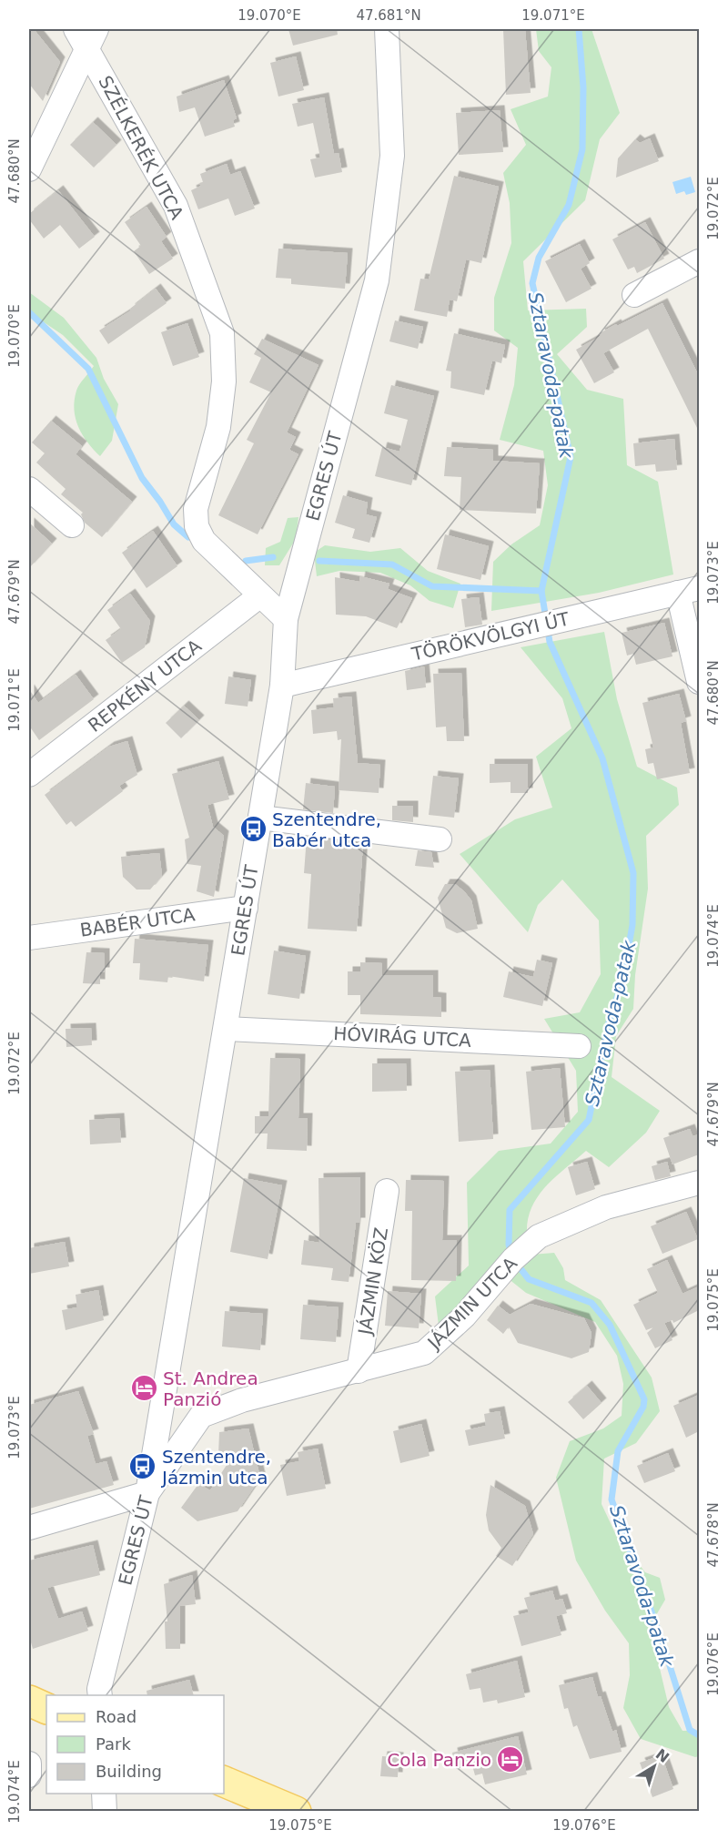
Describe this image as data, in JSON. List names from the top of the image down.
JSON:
{
  "streets": {
    "street": [
      "SZÉLKERÉK UTCA",
      "EGRES ÚT",
      "TÖRÖKVÖLGYI ÚT",
      "REPKÉNY UTCA",
      "BABÉR UTCA",
      "HÓVIRÁG UTCA",
      "JÁZMIN KÖZ",
      "JÁZMIN UTCA"
    ]
  },
  "crossings": [
    ["SZÉLKERÉK UTCA", "EGRES ÚT"],
    ["SZÉLKERÉK UTCA", "REPKÉNY UTCA"],
    ["EGRES ÚT", "TÖRÖKVÖLGYI ÚT"],
    ["EGRES ÚT", "BABÉR UTCA"],
    ["EGRES ÚT", "HÓVIRÁG UTCA"],
    ["EGRES ÚT", "JÁZMIN UTCA"],
    ["JÁZMIN KÖZ", "JÁZMIN UTCA"]
  ],
  "water": ["Sztaravoda-patak"],
  "places": {
    "bus stop": ["Szentendre, Babér utca", "Szentendre, Jázmin utca"],
    "hotel": ["St. Andrea Panzió", "Cola Panzio"]
  },
  "legend": ["Road", "Park", "Building"],
  "north": "top right",
  "coordinates": [
    "19.070°E",
    "47.681°N",
    "19.071°E",
    "47.680°N",
    "19.072°E",
    "19.073°E",
    "47.679°N",
    "19.074°E",
    "19.075°E",
    "47.678°N",
    "19.076°E"
  ]
}
